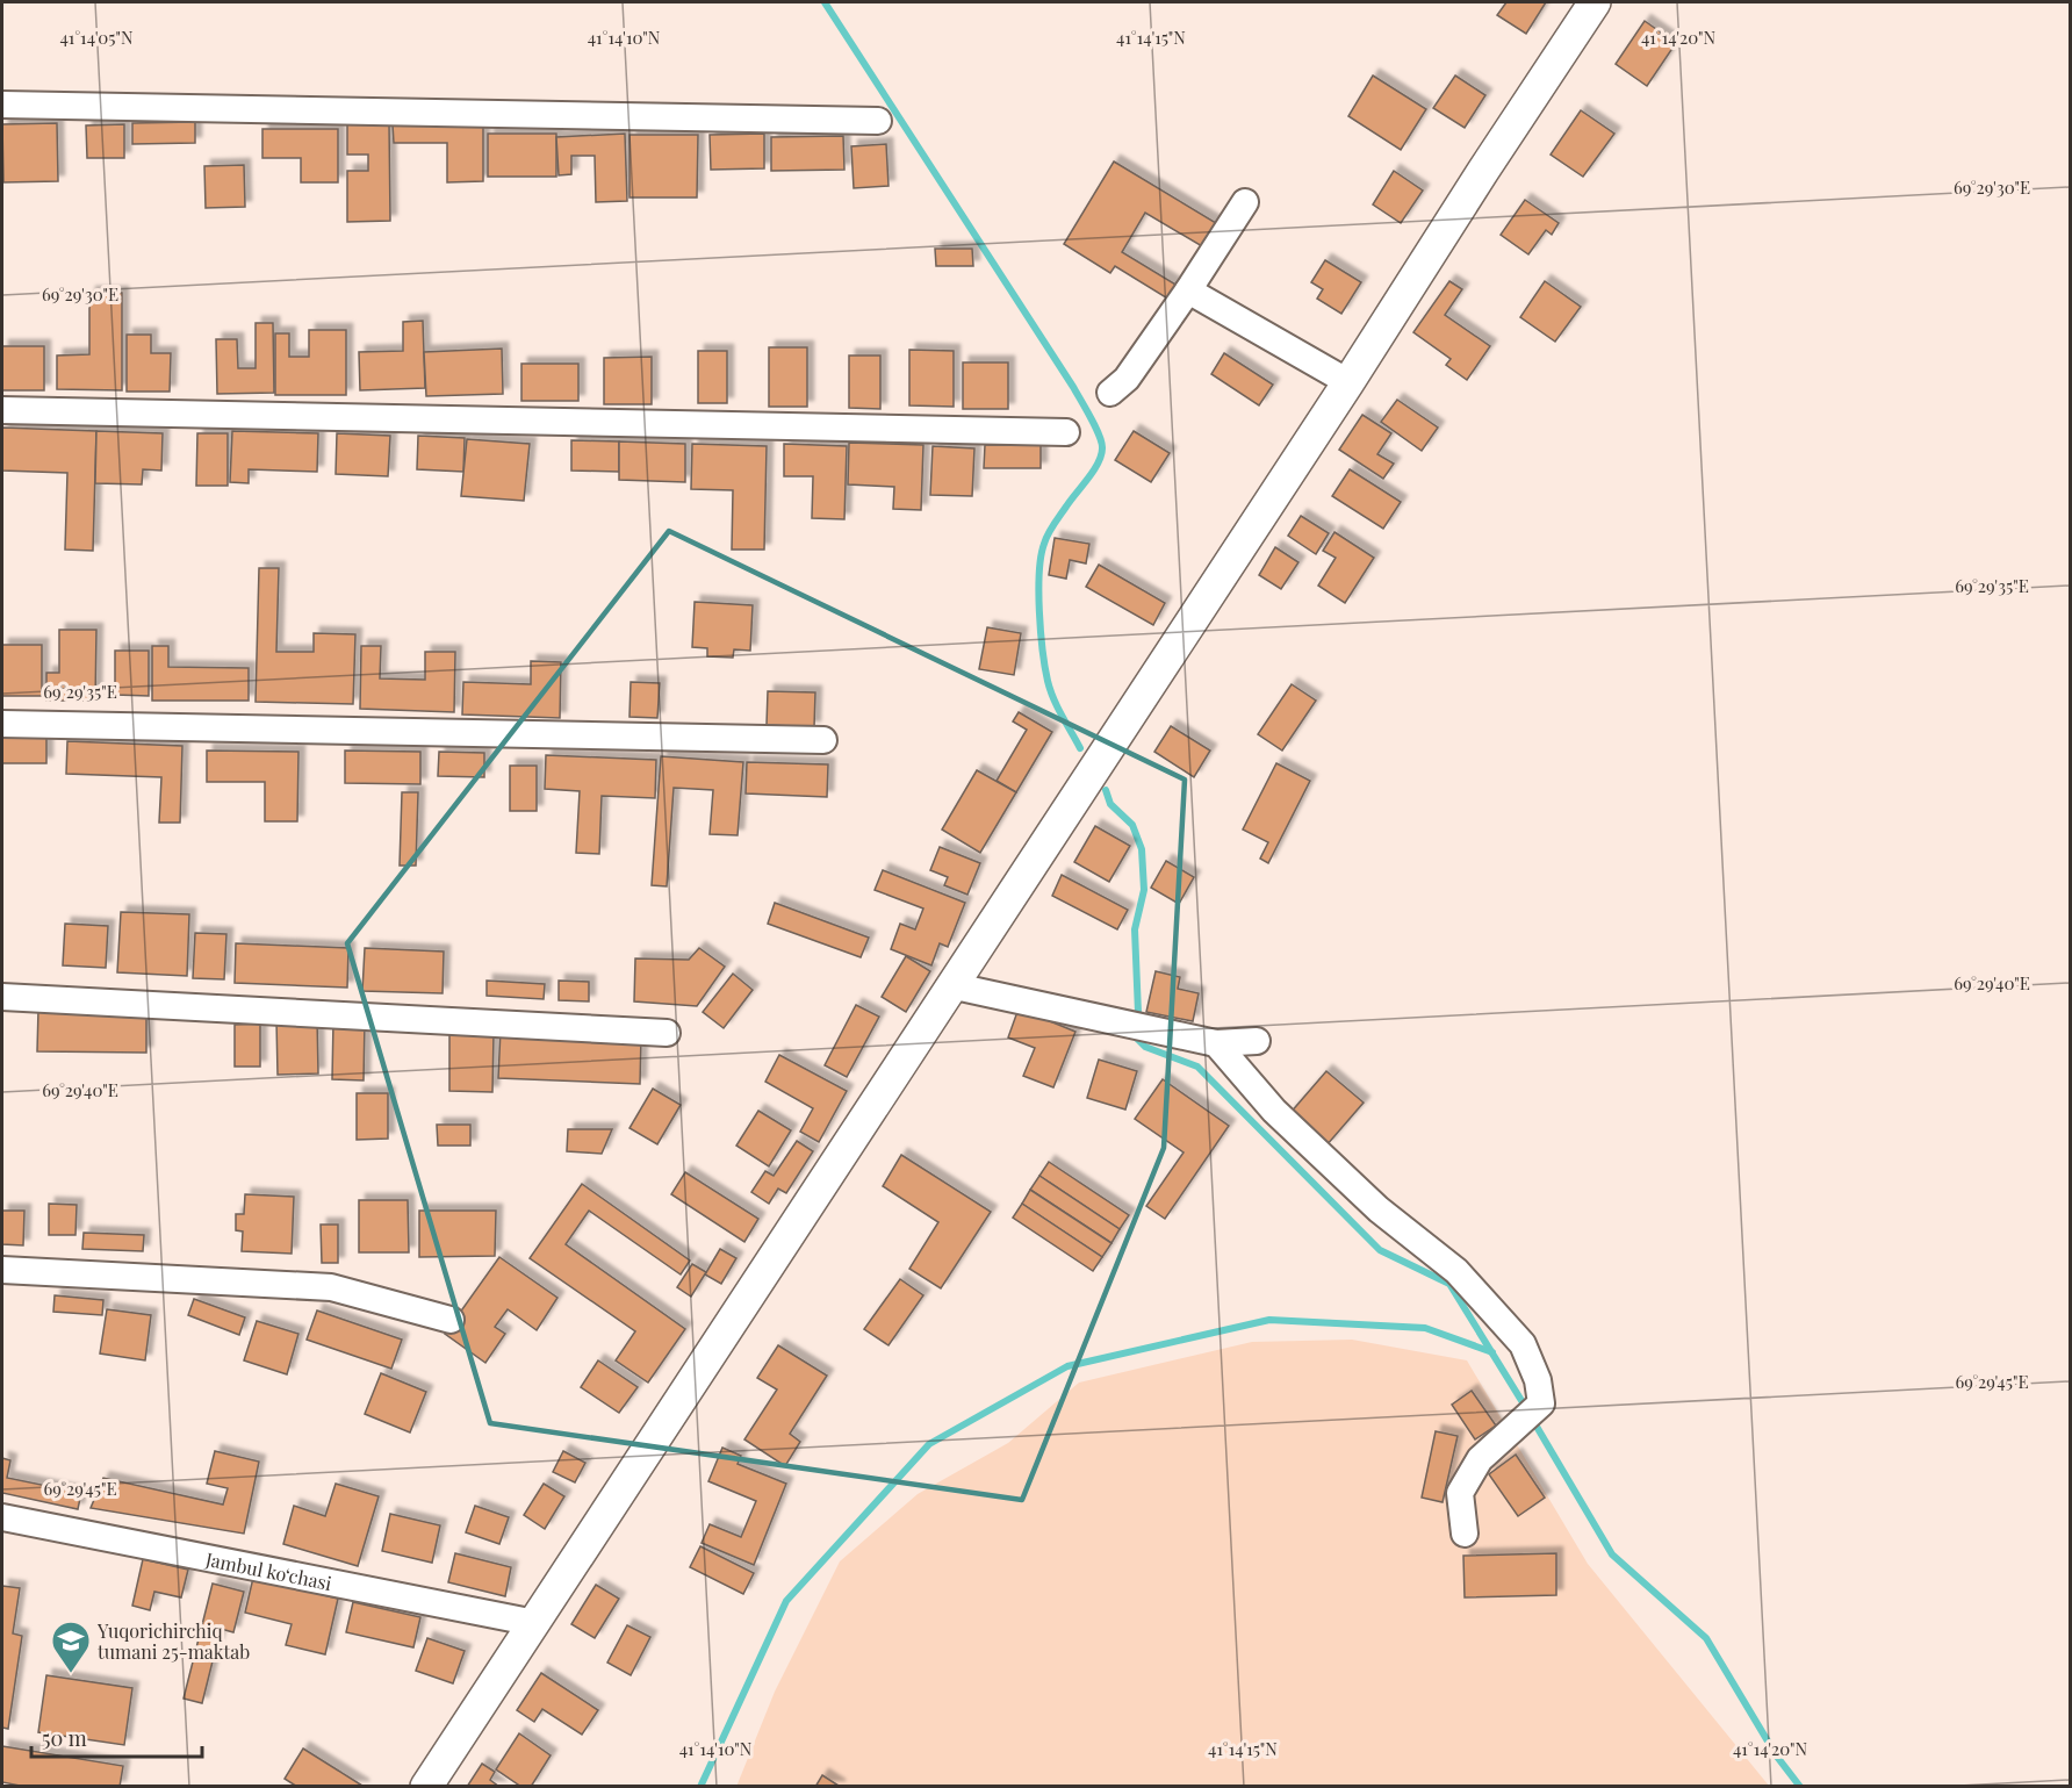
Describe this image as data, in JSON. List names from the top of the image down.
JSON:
{
  "streets": {
    "street": ["Jambul ko‘chasi"]
  },
  "places": {
    "school or university": ["Yuqorichirchiq tumani 25-maktab"]
  },
  "scale_bar": "50 m",
  "coordinates": [
    "41°14'05\"N",
    "41°14'10\"N",
    "41°14'15\"N",
    "41°14'20\"N",
    "69°29'30\"E",
    "69°29'35\"E",
    "69°29'40\"E",
    "69°29'45\"E"
  ]
}
